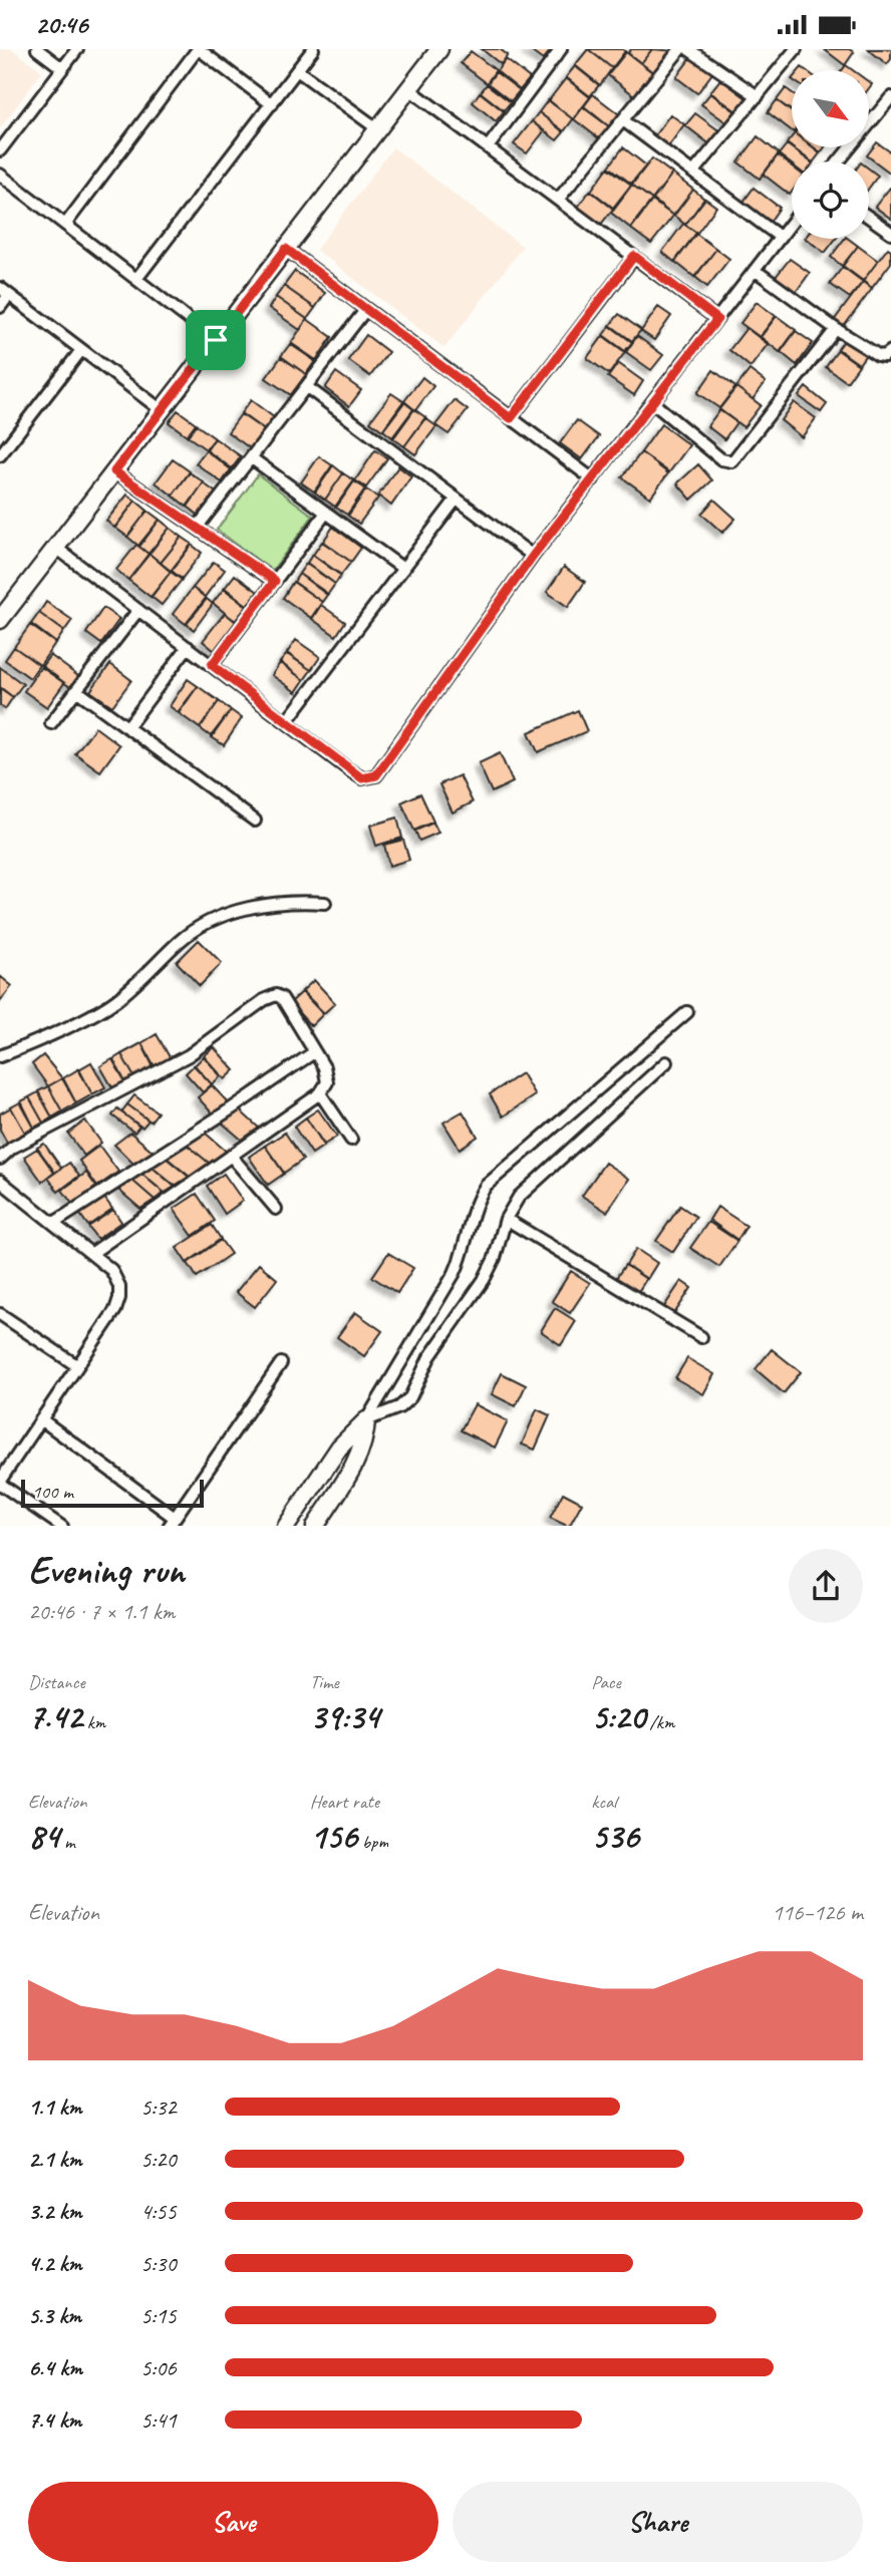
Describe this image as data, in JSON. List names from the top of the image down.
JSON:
{
  "scale_bar": "100 m",
  "north": "bottom right",
  "page": {
    "status": "20:46",
    "scale": "100 m",
    "heading": ["Evening run", "20:46 · 7 × 1.1 km"],
    "stats": [
      ["Distance", "7.42 km"],
      ["Time", "39:34"],
      ["Pace", "5:20 /km"],
      ["Elevation", "84 m"],
      ["Heart rate", "156 bpm"],
      ["kcal", "536"]
    ],
    "chart": ["Elevation", "116–126 m"],
    "list": [
      {
        "name": "1.1 km",
        "note": "5:32"
      },
      {
        "name": "2.1 km",
        "note": "5:20"
      },
      {
        "name": "3.2 km",
        "note": "4:55"
      },
      {
        "name": "4.2 km",
        "note": "5:30"
      },
      {
        "name": "5.3 km",
        "note": "5:15"
      },
      {
        "name": "6.4 km",
        "note": "5:06"
      },
      {
        "name": "7.4 km",
        "note": "5:41"
      }
    ],
    "buttons": ["Save", "Share"]
  }
}
